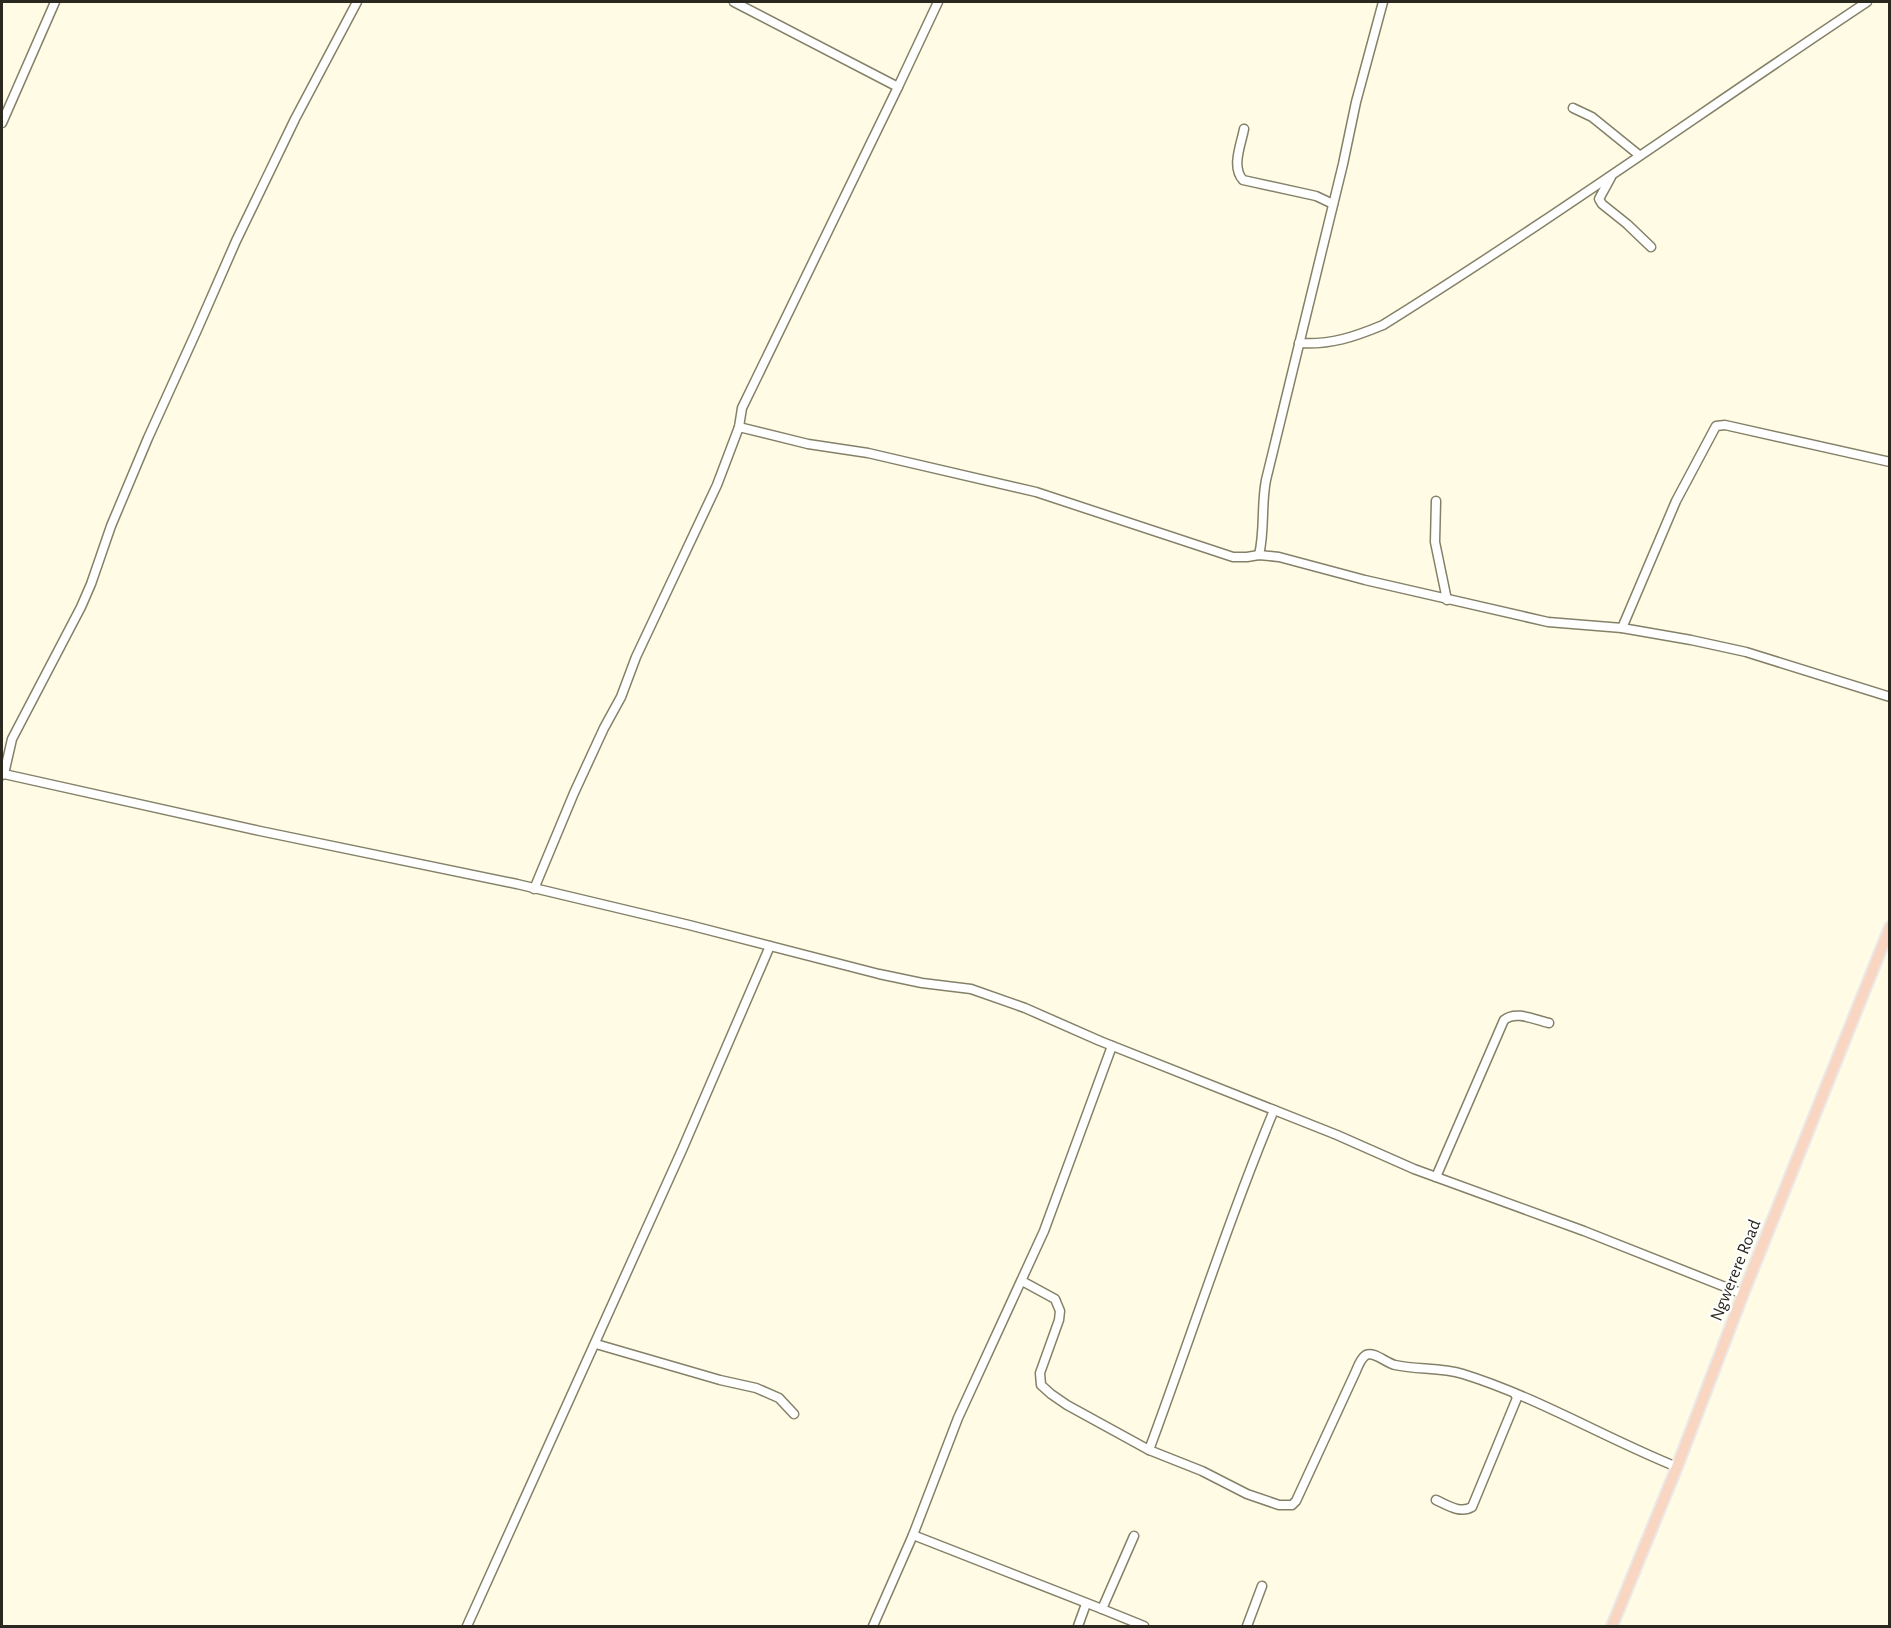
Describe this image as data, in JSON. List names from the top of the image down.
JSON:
{
  "streets": {
    "main road": ["Ngwerere Road"]
  }
}
